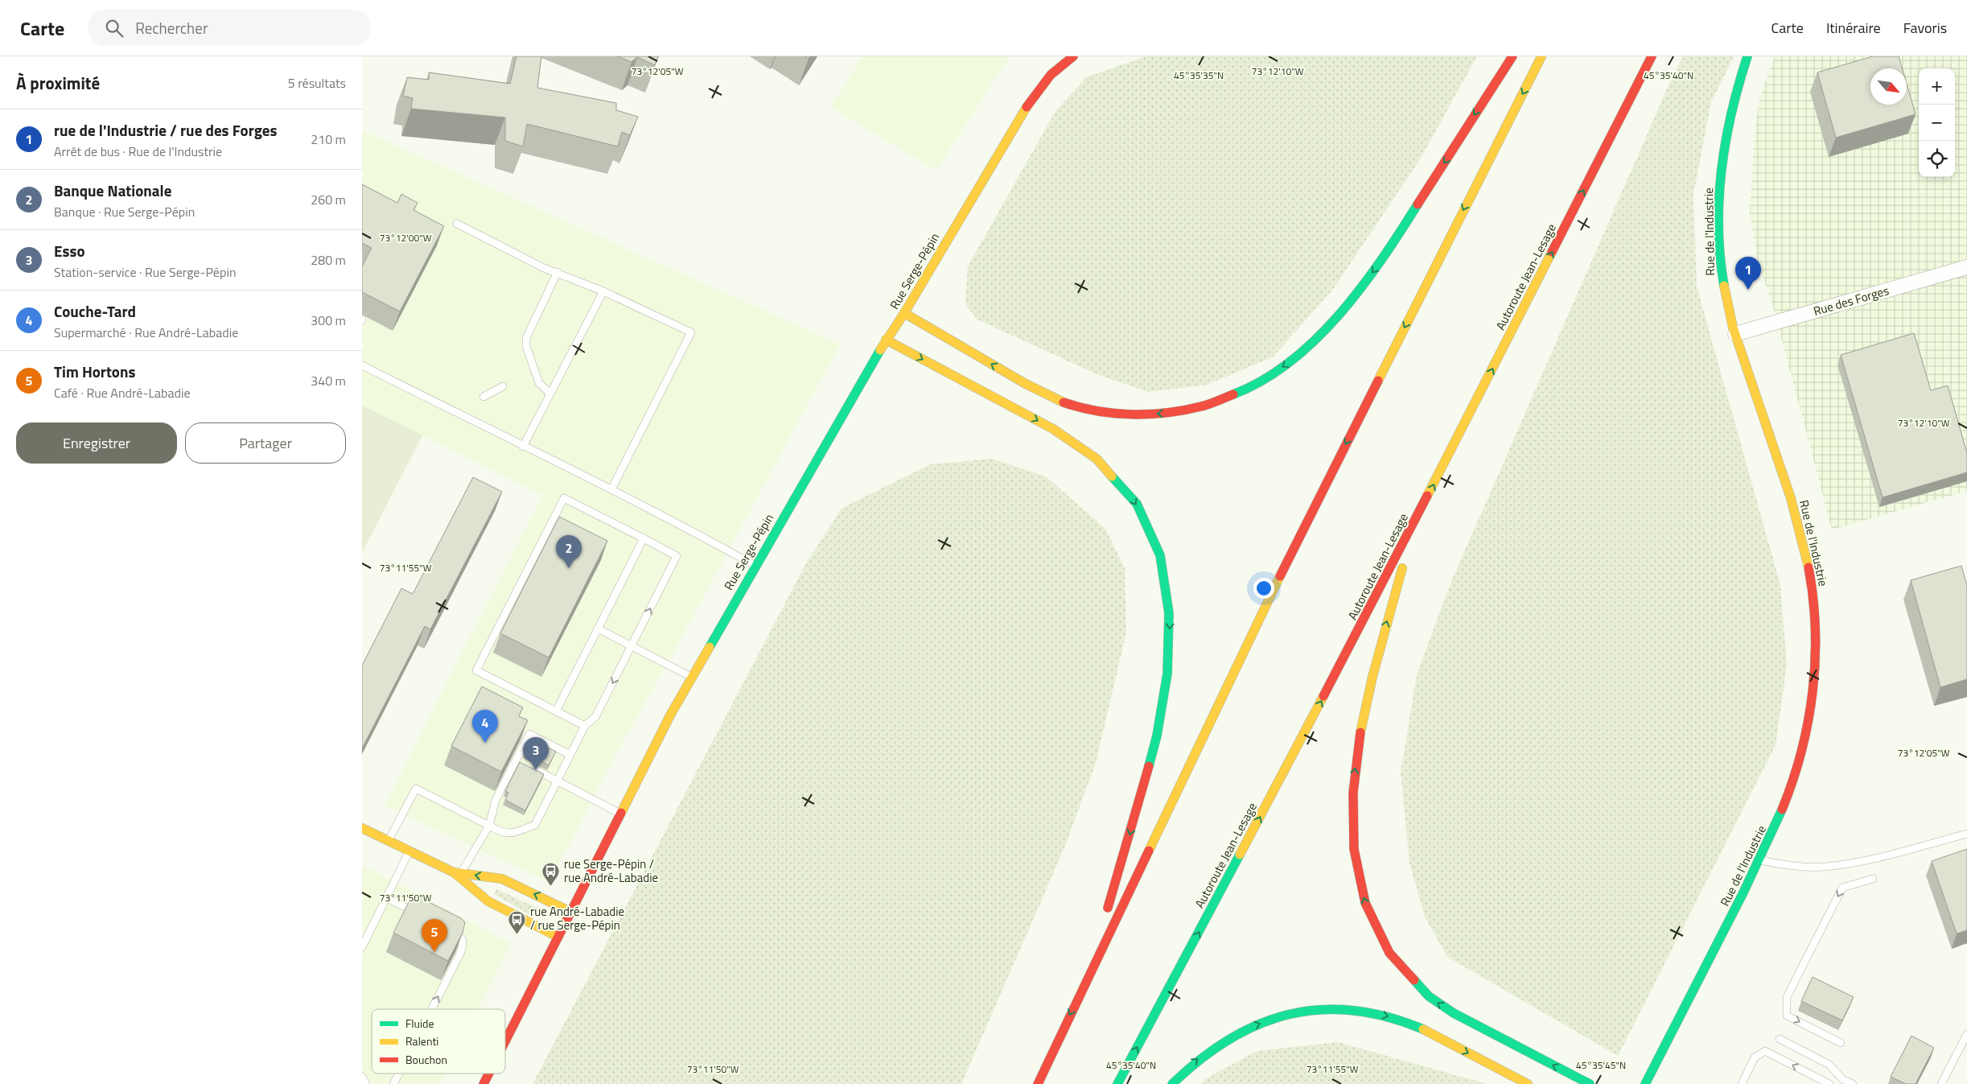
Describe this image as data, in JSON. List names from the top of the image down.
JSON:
{
  "streets": {
    "main road": ["Rue de l'Industrie", "Rue Serge-Pépin", "Autoroute Jean-Lesage"],
    "street": ["Rue des Forges"]
  },
  "crossings": [
    ["Rue de l'Industrie", "Rue des Forges"]
  ],
  "one_way": ["Autoroute Jean-Lesage"],
  "places": {
    "bus stop": ["rue Serge-Pépin / rue André-Labadie", "rue André-Labadie / rue Serge-Pépin"]
  },
  "legend": ["Fluide", "Ralenti", "Bouchon"],
  "north": "bottom right",
  "page": {
    "header": "Carte",
    "search": "Rechercher",
    "nav": ["Carte", "Itinéraire", "Favoris"],
    "heading": ["À proximité", "5 résultats"],
    "map_buttons": ["+", "−"],
    "list": [
      {
        "mark": "1",
        "name": "rue de l'Industrie / rue des Forges",
        "note": "Arrêt de bus · Rue de l'Industrie",
        "value": "210 m"
      },
      {
        "mark": "2",
        "name": "Banque Nationale",
        "note": "Banque · Rue Serge-Pépin",
        "value": "260 m"
      },
      {
        "mark": "3",
        "name": "Esso",
        "note": "Station-service · Rue Serge-Pépin",
        "value": "280 m"
      },
      {
        "mark": "4",
        "name": "Couche-Tard",
        "note": "Supermarché · Rue André-Labadie",
        "value": "300 m"
      },
      {
        "mark": "5",
        "name": "Tim Hortons",
        "note": "Café · Rue André-Labadie",
        "value": "340 m"
      }
    ],
    "pins": [
      "1",
      "2",
      "4",
      "3",
      "5"
    ],
    "buttons": ["Enregistrer", "Partager"]
  },
  "coordinates": [
    "73°12'05\"W",
    "73°12'10\"W",
    "45°35'35\"N",
    "45°35'40\"N",
    "73°12'00\"W",
    "73°11'55\"W",
    "73°11'50\"W",
    "45°35'45\"N"
  ]
}
